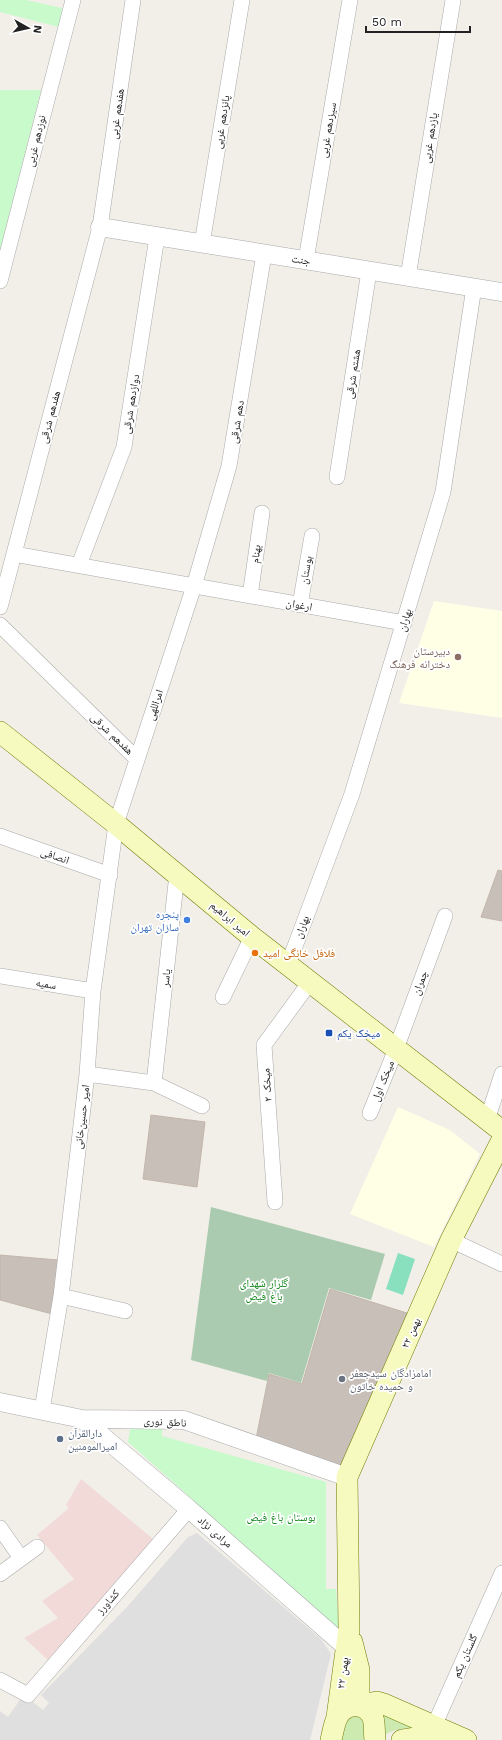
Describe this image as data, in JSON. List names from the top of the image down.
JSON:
{
  "streets": {
    "main road": ["امیر ابراهیم", "۲۲ بهمن"],
    "street": [
      "هفدهم غربی",
      "پانزدهم غربی",
      "سیزدهم غربی",
      "یازدهم غربی",
      "نوزدهم غربی",
      "جنت",
      "هشتم شرقی",
      "دوازدهم شرقی",
      "هفدهم شرقی",
      "دهم شرقی",
      "بهنام",
      "بوستان",
      "ارغوان",
      "بهاران",
      "امراللهی",
      "انصافی",
      "یاسر",
      "چمران",
      "سمیه",
      "میخک اول",
      "میخک ۲",
      "امیر حسین‌خانی",
      "ناطق نوری",
      "مرادی نژاد",
      "کشاورز",
      "گلستان یکم"
    ]
  },
  "crossings": [
    ["هفدهم غربی", "جنت"],
    ["هفدهم غربی", "هفدهم شرقی"],
    ["پانزدهم غربی", "جنت"],
    ["سیزدهم غربی", "جنت"],
    ["یازدهم غربی", "جنت"],
    ["جنت", "هشتم شرقی"],
    ["جنت", "دوازدهم شرقی"],
    ["جنت", "هفدهم شرقی"],
    ["جنت", "دهم شرقی"],
    ["جنت", "بهاران"],
    ["دوازدهم شرقی", "ارغوان"],
    ["هفدهم شرقی", "ارغوان"],
    ["هفدهم شرقی", "امراللهی"],
    ["دهم شرقی", "ارغوان"],
    ["دهم شرقی", "امراللهی"],
    ["بهنام", "ارغوان"],
    ["بوستان", "ارغوان"],
    ["ارغوان", "بهاران"],
    ["ارغوان", "امراللهی"],
    ["بهاران", "امیر ابراهیم"],
    ["امراللهی", "امیر ابراهیم"],
    ["امراللهی", "امیر حسین‌خانی"],
    ["انصافی", "امیر حسین‌خانی"],
    ["امیر ابراهیم", "یاسر"],
    ["امیر ابراهیم", "چمران"],
    ["امیر ابراهیم", "میخک اول"],
    ["امیر ابراهیم", "میخک ۲"],
    ["امیر ابراهیم", "امیر حسین‌خانی"],
    ["چمران", "میخک اول"],
    ["سمیه", "امیر حسین‌خانی"],
    ["امیر حسین‌خانی", "ناطق نوری"],
    ["۲۲ بهمن", "ناطق نوری"],
    ["۲۲ بهمن", "مرادی نژاد"],
    ["ناطق نوری", "مرادی نژاد"],
    ["مرادی نژاد", "کشاورز"]
  ],
  "parks": ["گلزار شهدای باغ فیض", "بوستان باغ فیض"],
  "places": {
    "other": [
      "دبیرستان دخترانه فرهنگ",
      "پنجره سازان تهران",
      "فلافل خانگی امید",
      "امامزادگان سیدجعفر و حمیده خاتون",
      "دارالقرآن امیرالمومنین"
    ],
    "transit": ["میخک یکم"]
  },
  "scale_bar": "50 m",
  "north": "right"
}
